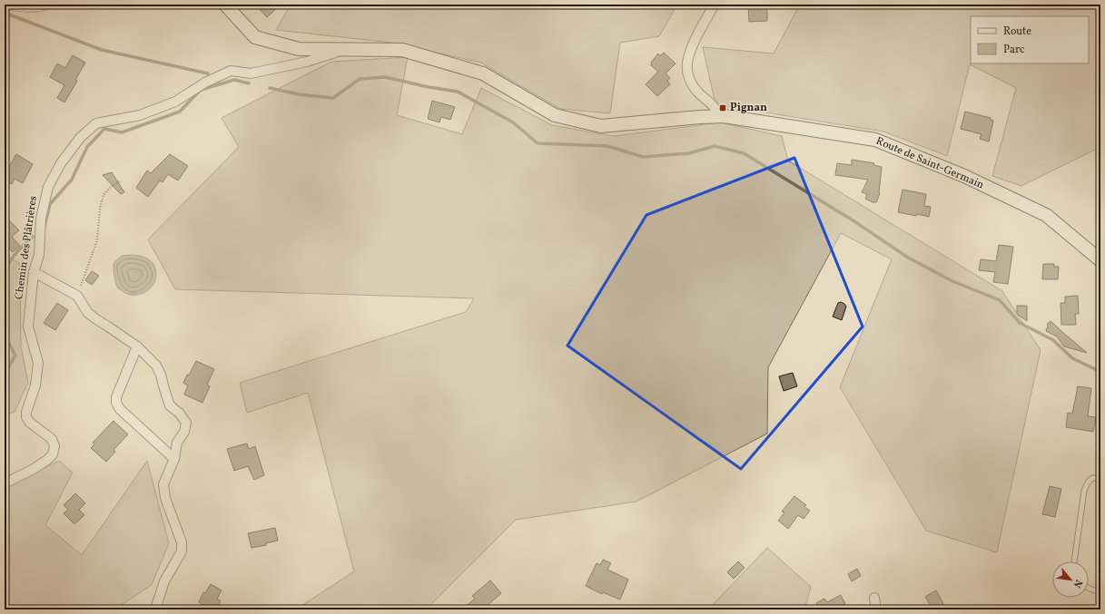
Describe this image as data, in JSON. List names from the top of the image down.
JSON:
{
  "streets": {
    "street": ["Route de Saint-Germain", "Chemin des Plâtrières"]
  },
  "crossings": [
    ["Route de Saint-Germain", "Chemin des Plâtrières"]
  ],
  "places": {
    "transit": ["Pignan"]
  },
  "legend": ["Route", "Parc"],
  "north": "bottom right"
}
